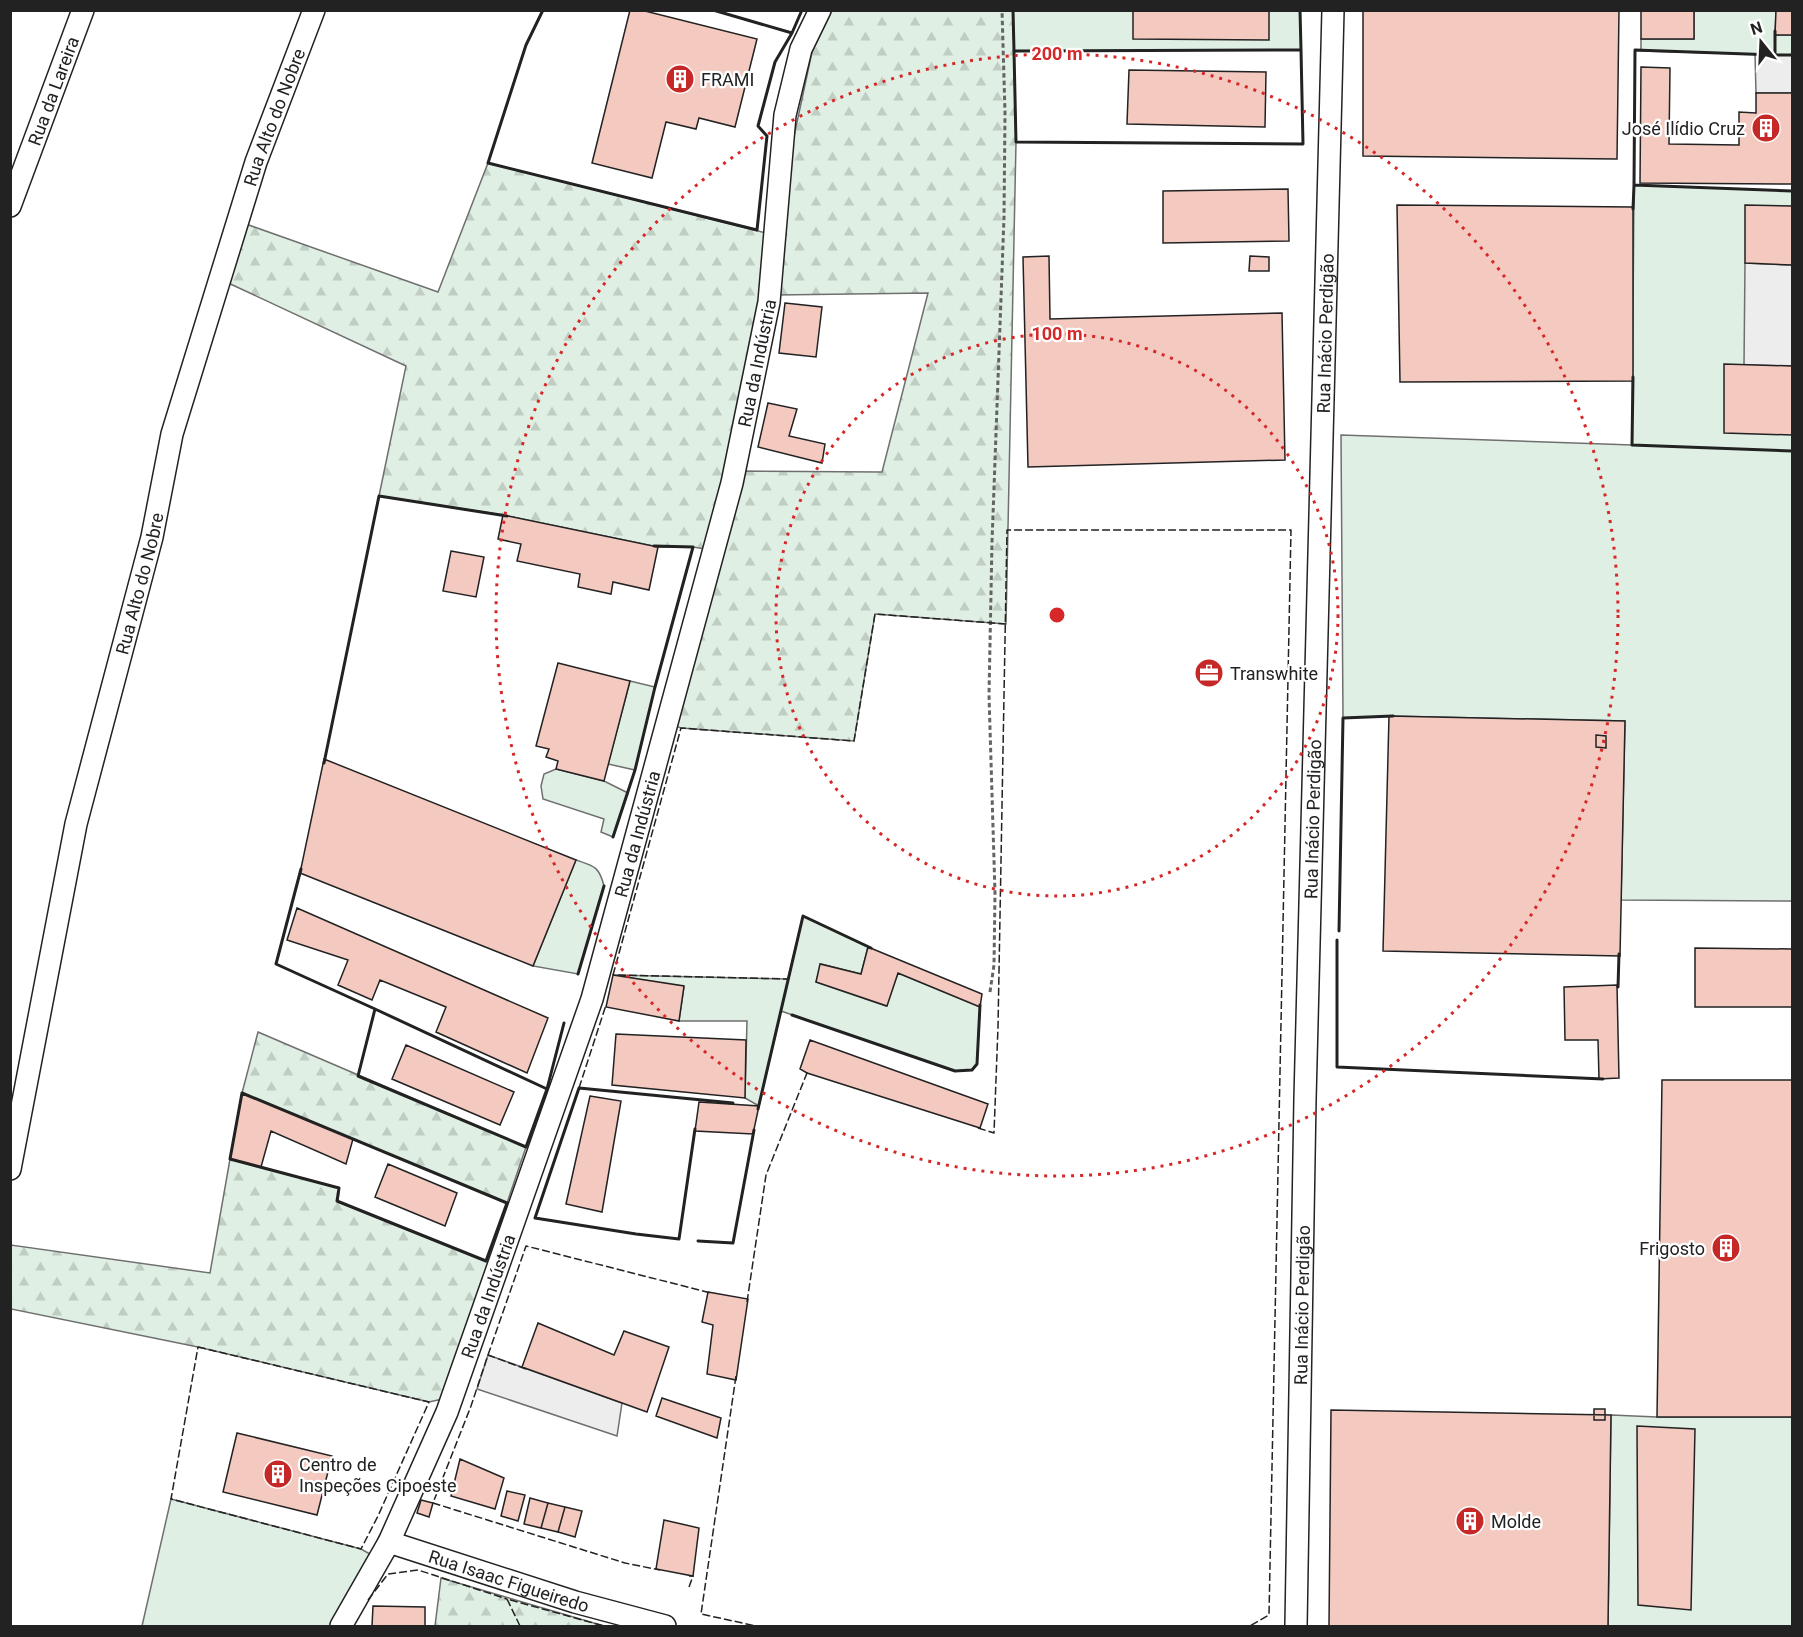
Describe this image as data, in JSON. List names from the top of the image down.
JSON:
{
  "streets": {
    "street": [
      "Rua da Lareira",
      "Rua Alto do Nobre",
      "Rua Inácio Perdigão",
      "Rua da Indústria",
      "Rua Isaac Figueiredo"
    ]
  },
  "crossings": [
    ["Rua da Indústria", "Rua Isaac Figueiredo"]
  ],
  "places": {
    "building": [
      "FRAMI",
      "José Ilídio Cruz",
      "Frigosto",
      "Centro de Inspeções Cipoeste",
      "Molde"
    ],
    "office": ["Transwhite"]
  },
  "north": "top",
  "rings": ["200 m", "100 m"]
}
